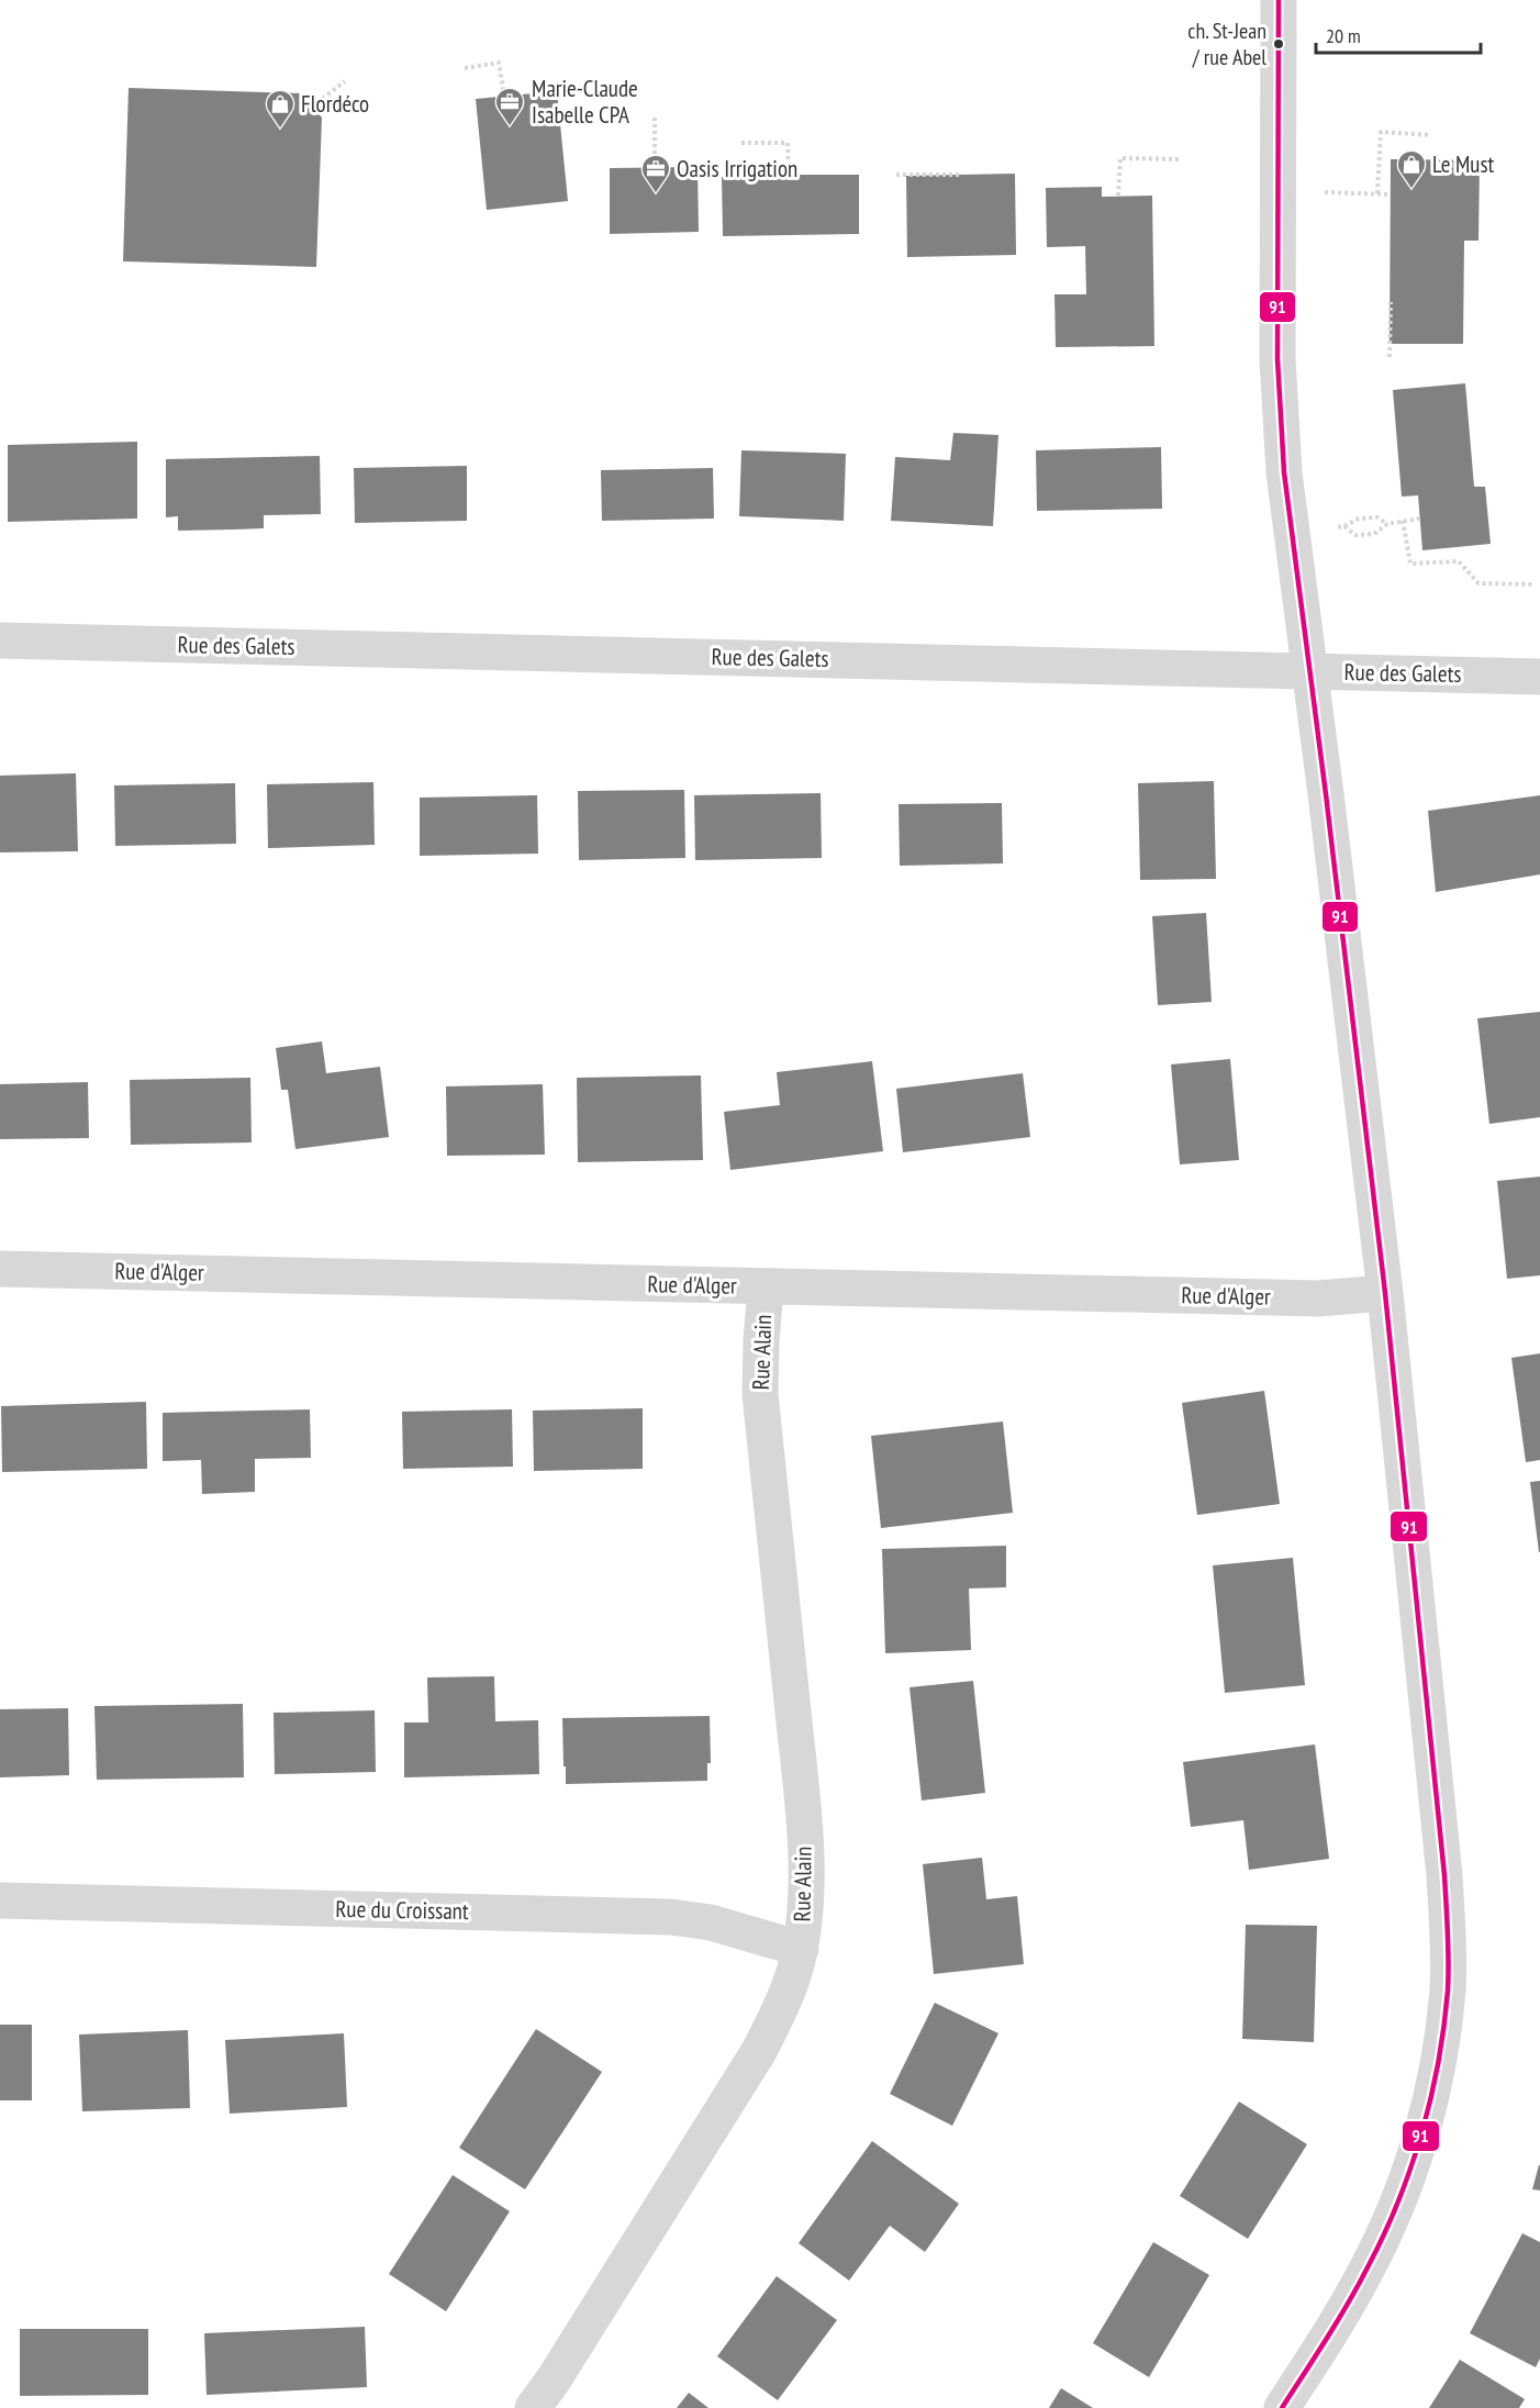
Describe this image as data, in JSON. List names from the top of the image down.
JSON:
{
  "streets": {
    "street": [
      "Rue des Galets",
      "Rue d'Alger",
      "Rue Alain",
      "Rue du Croissant"
    ]
  },
  "crossings": [
    ["Rue d'Alger", "Rue Alain"],
    ["Rue Alain", "Rue du Croissant"]
  ],
  "places": {
    "other": ["ch. St-Jean / rue Abel"],
    "office": ["Marie-Claude Isabelle CPA", "Oasis Irrigation"],
    "shop": ["Flordéco", "Le Must"]
  },
  "lines": ["transit line 91"],
  "scale_bar": "20 m"
}
